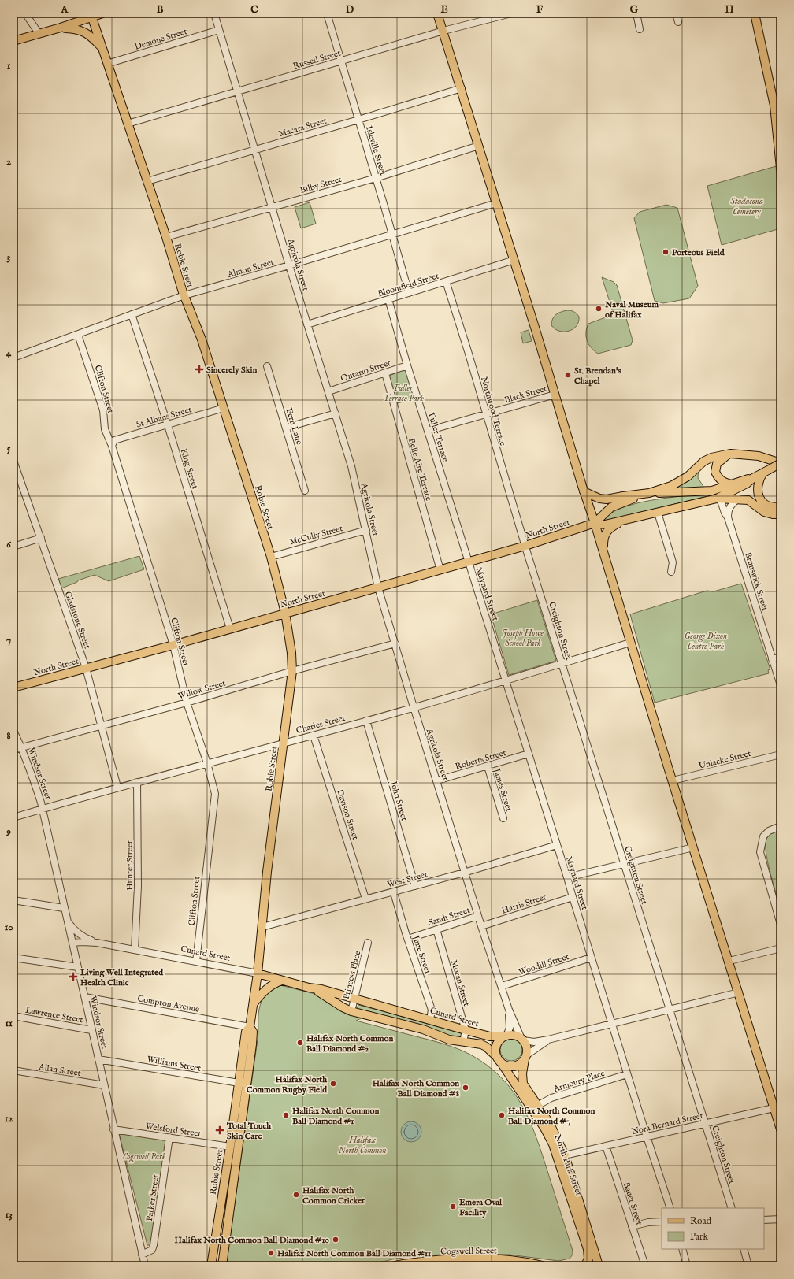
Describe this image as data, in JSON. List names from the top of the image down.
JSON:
{
  "streets": {
    "main road": [
      "Robie Street",
      "North Street",
      "Cunard Street",
      "North Park Street",
      "Cogswell Street"
    ],
    "street": [
      "Demone Street",
      "Russell Street",
      "Macara Street",
      "Isleville Street",
      "Bilby Street",
      "Agricola Street",
      "Almon Street",
      "Bloomfield Street",
      "Ontario Street",
      "Clifton Street",
      "Black Street",
      "Northwood Terrace",
      "St Albans Street",
      "Fern Lane",
      "Fuller Terrace",
      "King Street",
      "Belle Aire Terrace",
      "McCully Street",
      "Brunswick Street",
      "Maynard Street",
      "Gladstone Street",
      "Creighton Street",
      "Willow Street",
      "Charles Street",
      "Roberts Street",
      "Uniacke Street",
      "Windsor Street",
      "James Street",
      "John Street",
      "Davison Street",
      "Hunter Street",
      "West Street",
      "Harris Street",
      "Sarah Street",
      "June Street",
      "Woodill Street",
      "Princess Place",
      "Moran Street",
      "Compton Avenue",
      "Lawrence Street",
      "Williams Street",
      "Allan Street",
      "Armoury Place",
      "Nora Bernard Street",
      "Welsford Street",
      "Parker Street",
      "Bauer Street"
    ]
  },
  "crossings": [
    ["Demone Street", "Agricola Street"],
    ["Demone Street", "Robie Street"],
    ["Russell Street", "Isleville Street"],
    ["Russell Street", "Agricola Street"],
    ["Russell Street", "Robie Street"],
    ["Macara Street", "Isleville Street"],
    ["Macara Street", "Agricola Street"],
    ["Macara Street", "Robie Street"],
    ["Isleville Street", "Bilby Street"],
    ["Isleville Street", "Almon Street"],
    ["Isleville Street", "Bloomfield Street"],
    ["Bilby Street", "Agricola Street"],
    ["Bilby Street", "Robie Street"],
    ["Agricola Street", "Almon Street"],
    ["Agricola Street", "Bloomfield Street"],
    ["Agricola Street", "Ontario Street"],
    ["Agricola Street", "North Street"],
    ["Agricola Street", "McCully Street"],
    ["Agricola Street", "Willow Street"],
    ["Agricola Street", "Charles Street"],
    ["Agricola Street", "Roberts Street"],
    ["Agricola Street", "West Street"],
    ["Agricola Street", "Harris Street"],
    ["Agricola Street", "Sarah Street"],
    ["Agricola Street", "Cunard Street"],
    ["Agricola Street", "Woodill Street"],
    ["Agricola Street", "North Park Street"],
    ["Robie Street", "Almon Street"],
    ["Robie Street", "St Albans Street"],
    ["Robie Street", "North Street"],
    ["Robie Street", "McCully Street"],
    ["Robie Street", "Willow Street"],
    ["Robie Street", "Charles Street"],
    ["Robie Street", "West Street"],
    ["Robie Street", "Cunard Street"],
    ["Robie Street", "Compton Avenue"],
    ["Robie Street", "Williams Street"],
    ["Robie Street", "Welsford Street"],
    ["Almon Street", "Clifton Street"],
    ["Almon Street", "King Street"],
    ["Bloomfield Street", "Northwood Terrace"],
    ["Bloomfield Street", "Fuller Terrace"],
    ["Ontario Street", "Fuller Terrace"],
    ["Ontario Street", "Belle Aire Terrace"],
    ["Clifton Street", "St Albans Street"],
    ["Clifton Street", "North Street"],
    ["Clifton Street", "Willow Street"],
    ["Clifton Street", "Charles Street"],
    ["Clifton Street", "Cunard Street"],
    ["Black Street", "Northwood Terrace"],
    ["Black Street", "Fuller Terrace"],
    ["Northwood Terrace", "North Street"],
    ["Northwood Terrace", "Creighton Street"],
    ["St Albans Street", "King Street"],
    ["Fuller Terrace", "North Street"],
    ["Fuller Terrace", "Maynard Street"],
    ["King Street", "North Street"],
    ["Belle Aire Terrace", "North Street"],
    ["North Street", "Brunswick Street"],
    ["North Street", "Maynard Street"],
    ["North Street", "Gladstone Street"],
    ["North Street", "Creighton Street"],
    ["Maynard Street", "Charles Street"],
    ["Maynard Street", "Roberts Street"],
    ["Maynard Street", "West Street"],
    ["Maynard Street", "Harris Street"],
    ["Maynard Street", "Woodill Street"],
    ["Maynard Street", "Armoury Place"],
    ["Maynard Street", "Nora Bernard Street"],
    ["Gladstone Street", "Willow Street"],
    ["Gladstone Street", "Charles Street"],
    ["Creighton Street", "Charles Street"],
    ["Creighton Street", "Nora Bernard Street"],
    ["Willow Street", "Windsor Street"],
    ["Charles Street", "Windsor Street"],
    ["Charles Street", "John Street"],
    ["Charles Street", "Davison Street"],
    ["Charles Street", "Hunter Street"],
    ["Roberts Street", "James Street"],
    ["Windsor Street", "Cunard Street"],
    ["Windsor Street", "Compton Avenue"],
    ["Windsor Street", "Lawrence Street"],
    ["Windsor Street", "Williams Street"],
    ["Windsor Street", "Allan Street"],
    ["Windsor Street", "Welsford Street"],
    ["Windsor Street", "Parker Street"],
    ["John Street", "West Street"],
    ["Davison Street", "West Street"],
    ["Hunter Street", "Cunard Street"],
    ["Sarah Street", "June Street"],
    ["Sarah Street", "Moran Street"],
    ["Cunard Street", "June Street"],
    ["Cunard Street", "Princess Place"],
    ["Cunard Street", "Moran Street"],
    ["Cunard Street", "North Park Street"],
    ["Armoury Place", "North Park Street"],
    ["Nora Bernard Street", "North Park Street"],
    ["Nora Bernard Street", "Bauer Street"],
    ["Welsford Street", "Parker Street"]
  ],
  "parks": [
    "Stadacona Cemetery",
    "Fuller Terrace Park",
    "Joseph Howe School Park",
    "George Dixon Centre Park",
    "Halifax North Common",
    "Cogswell Park"
  ],
  "places": {
    "other": [
      "Porteous Field",
      "Naval Museum of Halifax",
      "St. Brendan's Chapel",
      "Halifax North Common Ball Diamond #2",
      "Halifax North Common Rugby Field",
      "Halifax North Common Ball Diamond #8",
      "Halifax North Common Ball Diamond #1",
      "Halifax North Common Ball Diamond #7",
      "Halifax North Common Cricket",
      "Emera Oval Facility",
      "Halifax North Common Ball Diamond #10",
      "Halifax North Common Ball Diamond #11"
    ],
    "health": ["Sincerely Skin", "Living Well Integrated Health Clinic", "Total Touch Skin Care"]
  },
  "legend": ["Road", "Park"],
  "grid": {
    "columns": [
      "A",
      "B",
      "C",
      "D",
      "E",
      "F",
      "G",
      "H"
    ],
    "rows": [
      "1",
      "2",
      "3",
      "4",
      "5",
      "6",
      "7",
      "8",
      "9",
      "10",
      "11",
      "12",
      "13"
    ]
  }
}
